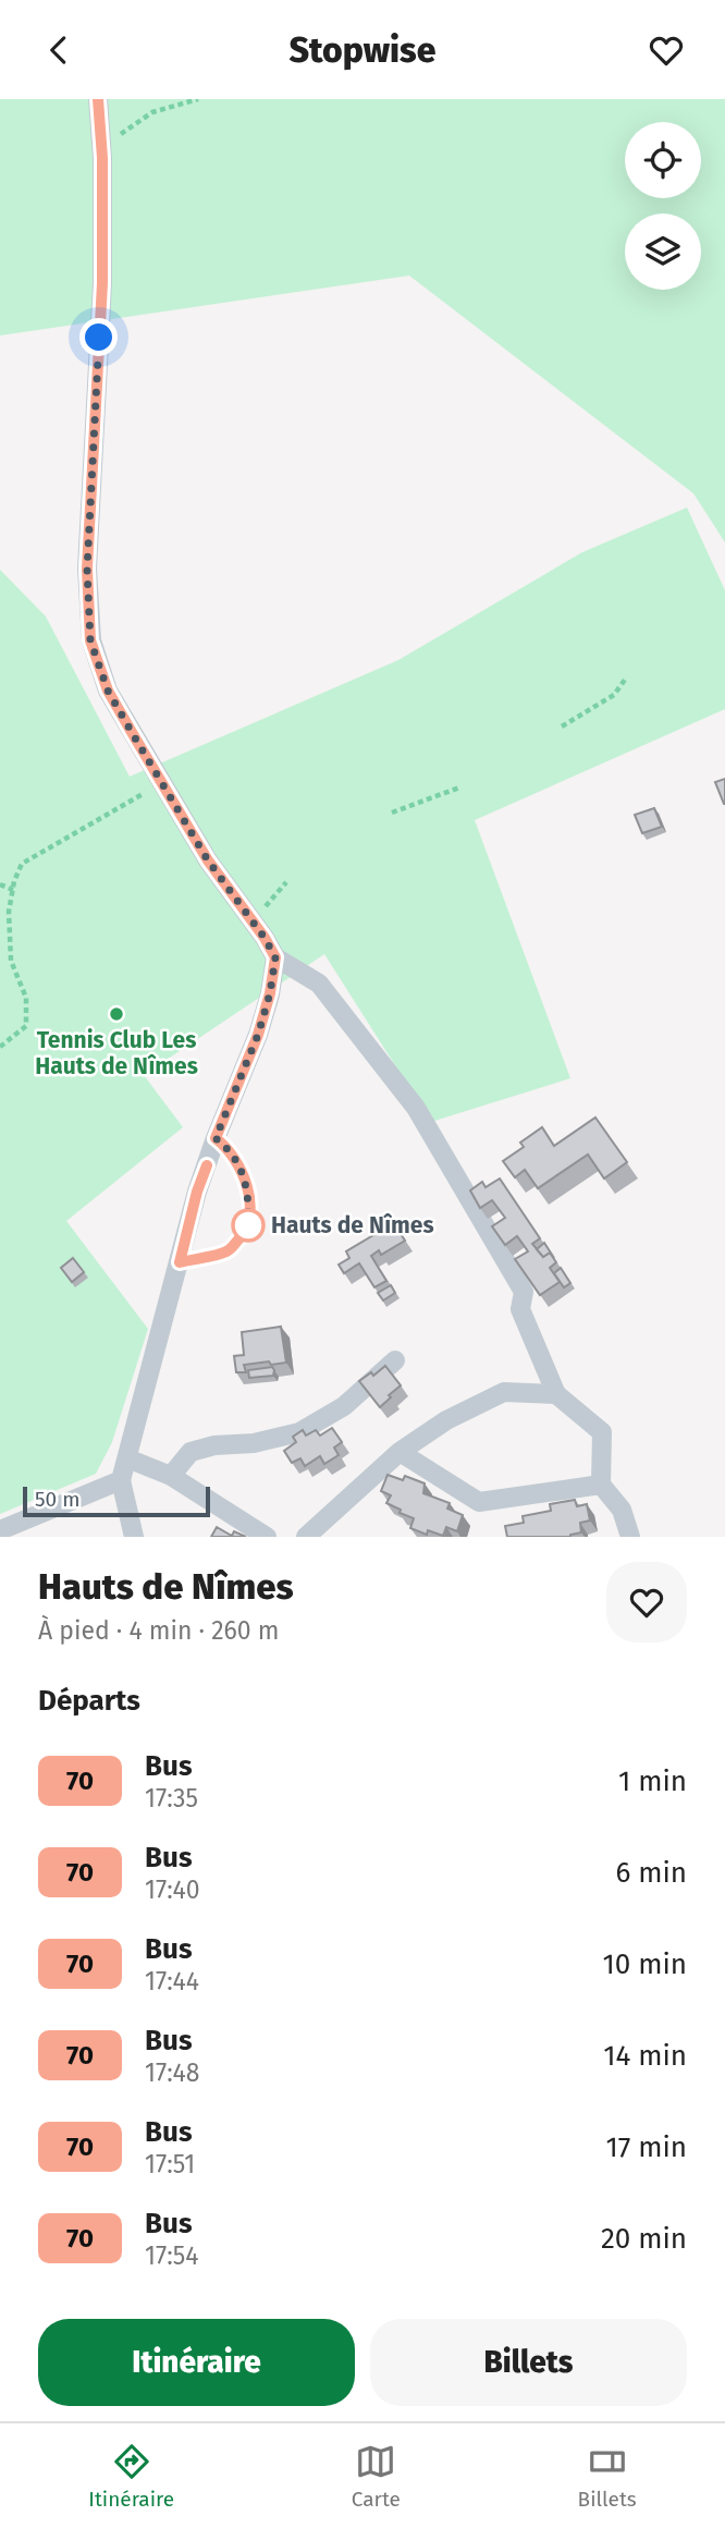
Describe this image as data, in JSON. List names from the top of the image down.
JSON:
{
  "places": ["Tennis Club Les Hauts de Nîmes", "Hauts de Nîmes"],
  "lines": ["bus line 70"],
  "scale_bar": "50 m",
  "page": {
    "header": "Stopwise",
    "scale": "50 m",
    "heading": [
      ["Hauts de Nîmes", "À pied · 4 min · 260 m"],
      "Départs"
    ],
    "list": [
      {
        "mark": "70",
        "name": "Bus",
        "note": "17:35",
        "value": "1 min"
      },
      {
        "mark": "70",
        "name": "Bus",
        "note": "17:40",
        "value": "6 min"
      },
      {
        "mark": "70",
        "name": "Bus",
        "note": "17:44",
        "value": "10 min"
      },
      {
        "mark": "70",
        "name": "Bus",
        "note": "17:48",
        "value": "14 min"
      },
      {
        "mark": "70",
        "name": "Bus",
        "note": "17:51",
        "value": "17 min"
      },
      {
        "mark": "70",
        "name": "Bus",
        "note": "17:54",
        "value": "20 min"
      }
    ],
    "buttons": ["Itinéraire", "Billets"],
    "tabs": ["Itinéraire", "Carte", "Billets"]
  }
}
